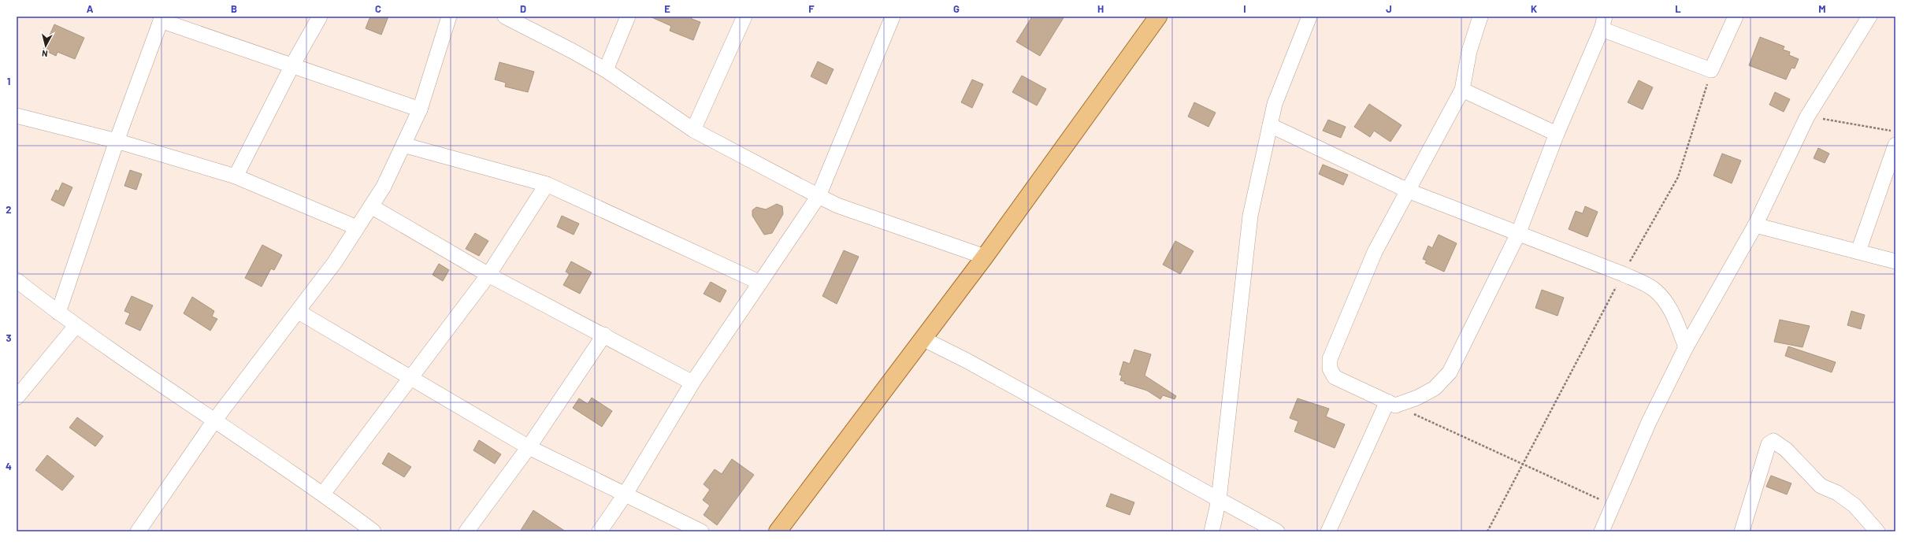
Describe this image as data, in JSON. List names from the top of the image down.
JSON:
{
  "north": "bottom",
  "grid": {
    "columns": [
      "A",
      "B",
      "C",
      "D",
      "E",
      "F",
      "G",
      "H",
      "I",
      "J",
      "K",
      "L",
      "M"
    ],
    "rows": [
      "1",
      "2",
      "3",
      "4"
    ]
  }
}
